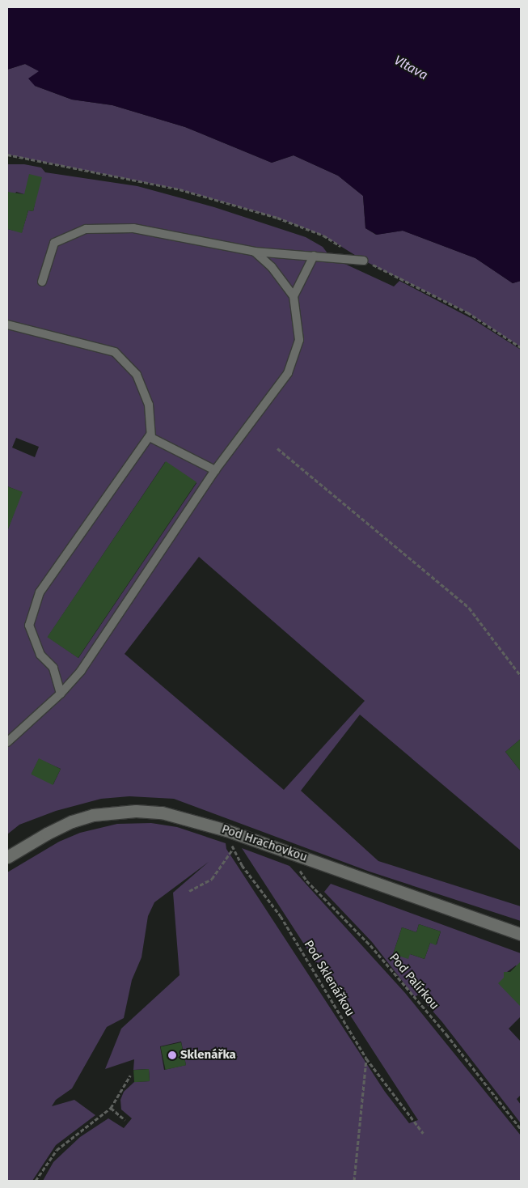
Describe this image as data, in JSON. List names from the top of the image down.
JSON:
{
  "streets": {
    "street": ["Pod Hrachovkou"],
    "path": ["Pod Sklenářkou", "Pod Palírkou"]
  },
  "crossings": [
    ["Pod Hrachovkou", "Pod Palírkou"]
  ],
  "water": ["Vltava"],
  "places": ["Sklenářka"]
}
